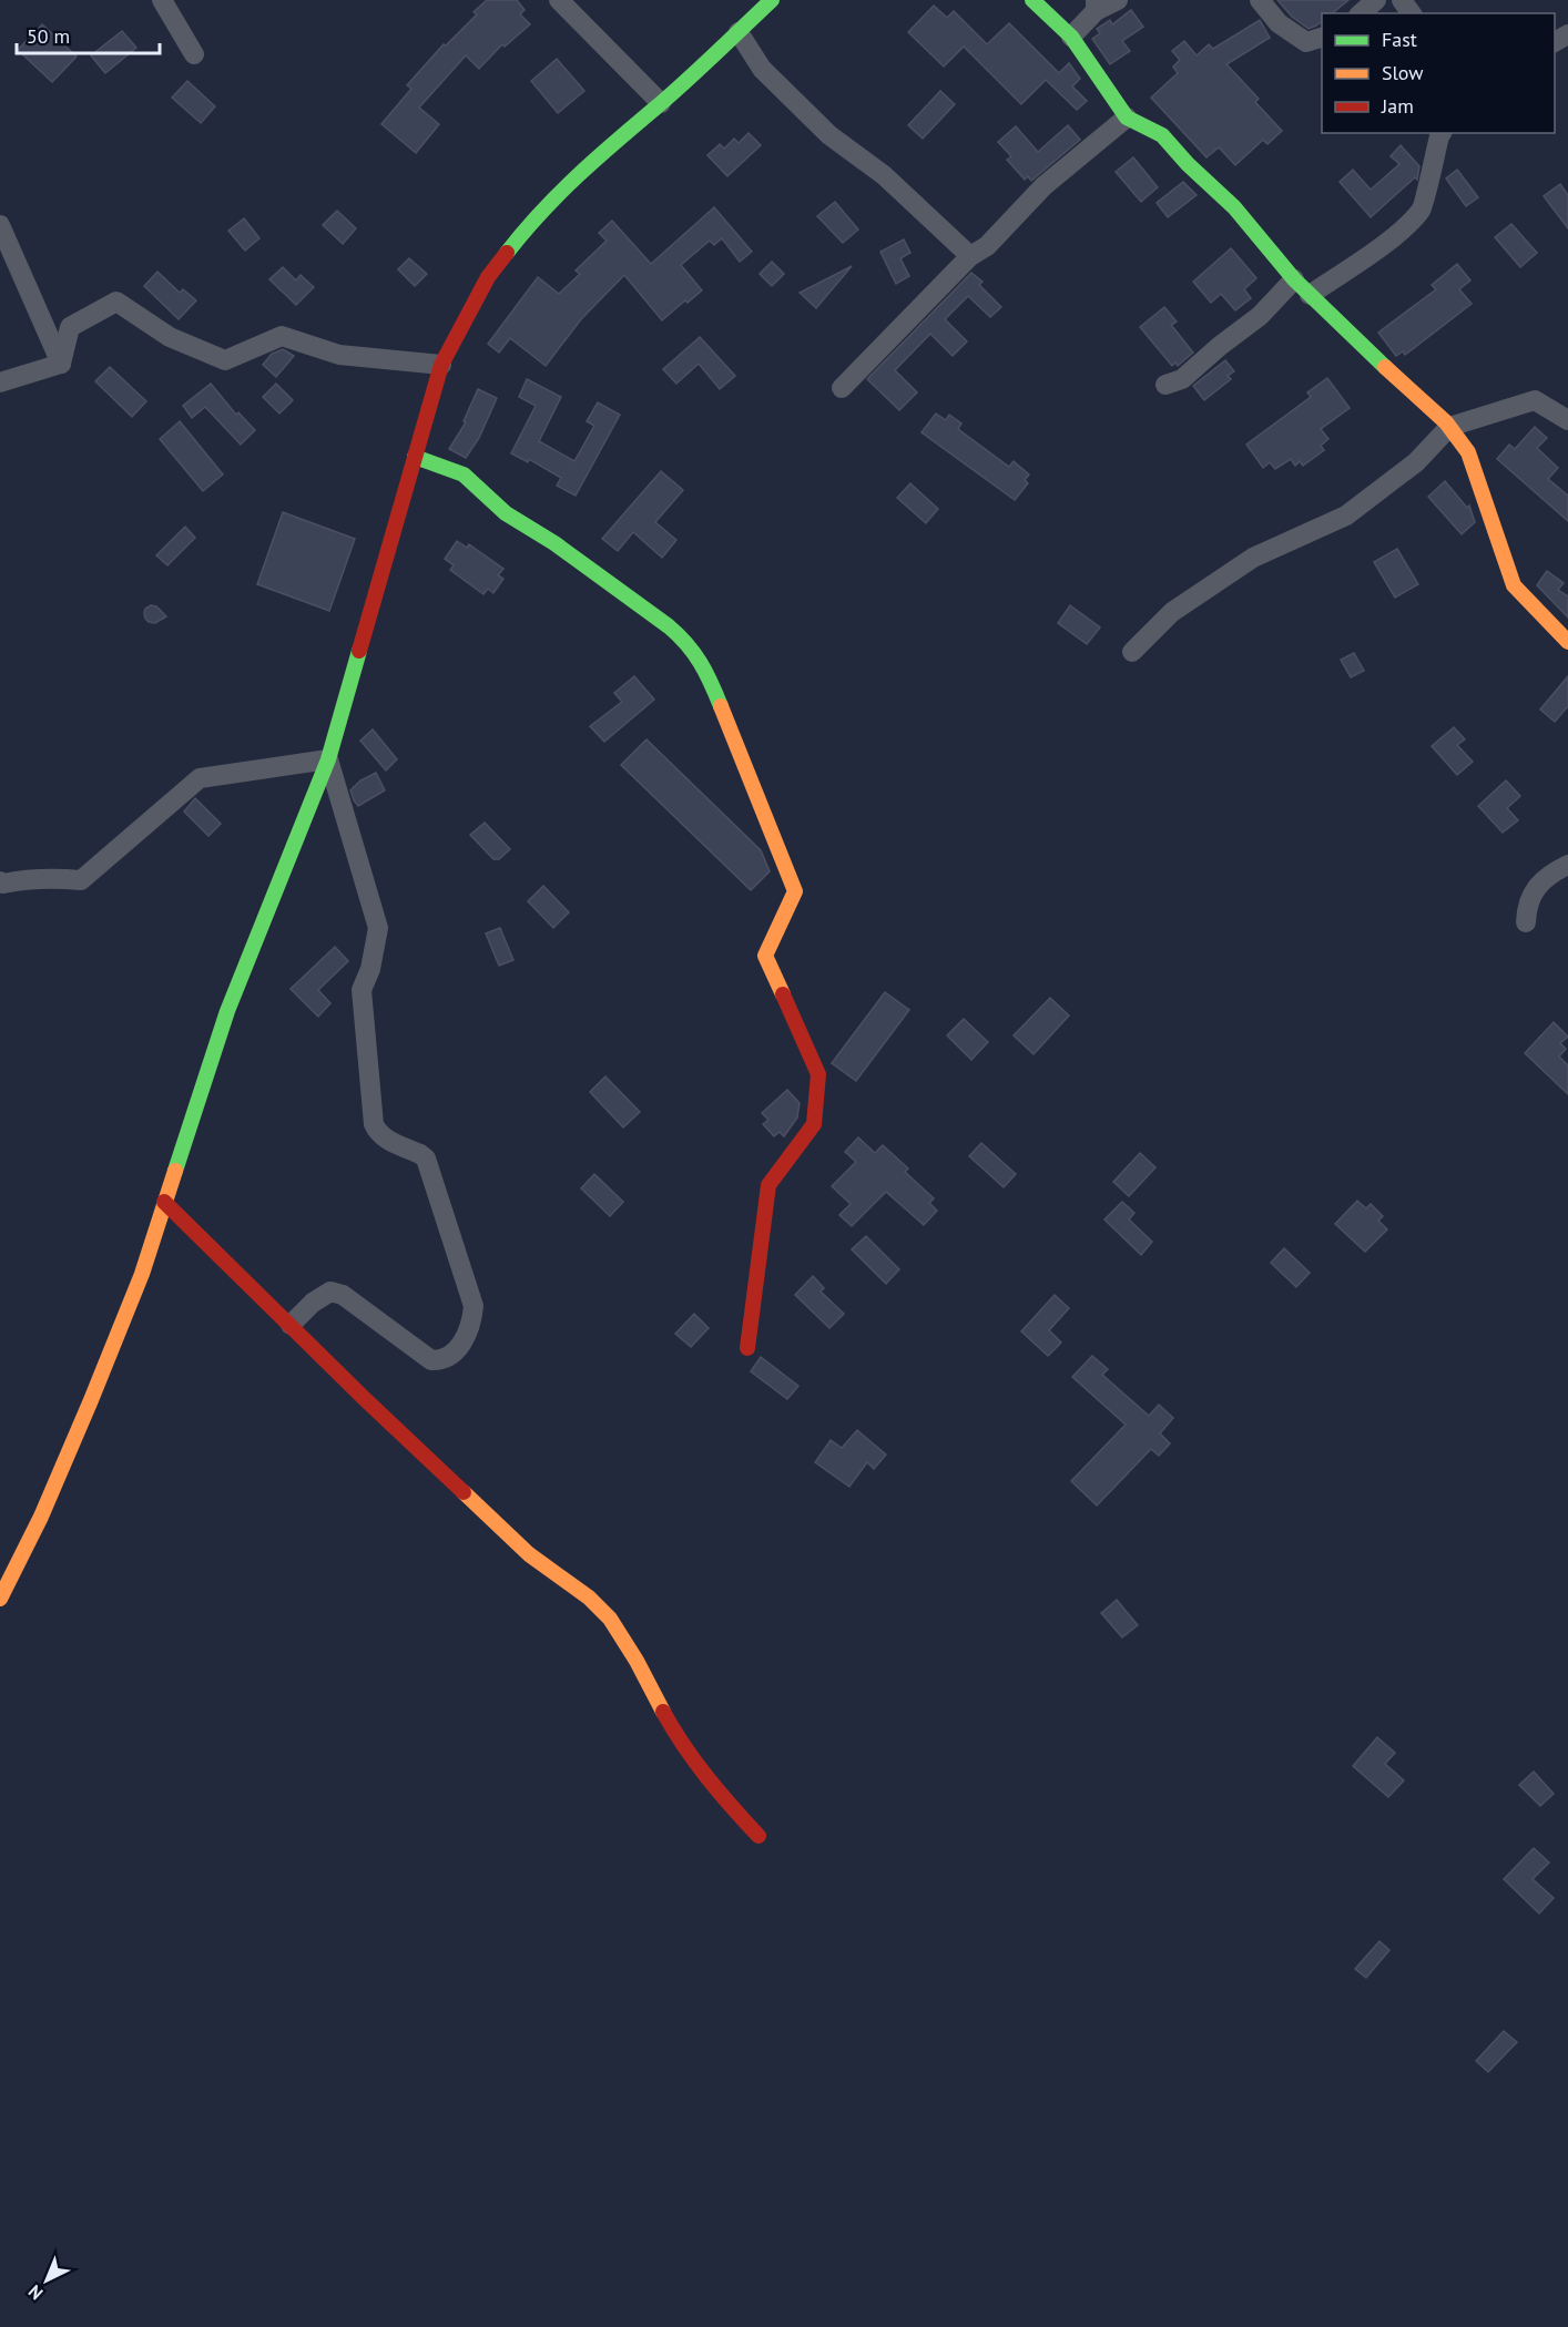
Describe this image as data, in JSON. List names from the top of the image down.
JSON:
{
  "legend": ["Fast", "Slow", "Jam"],
  "scale_bar": "50 m",
  "north": "bottom left"
}
